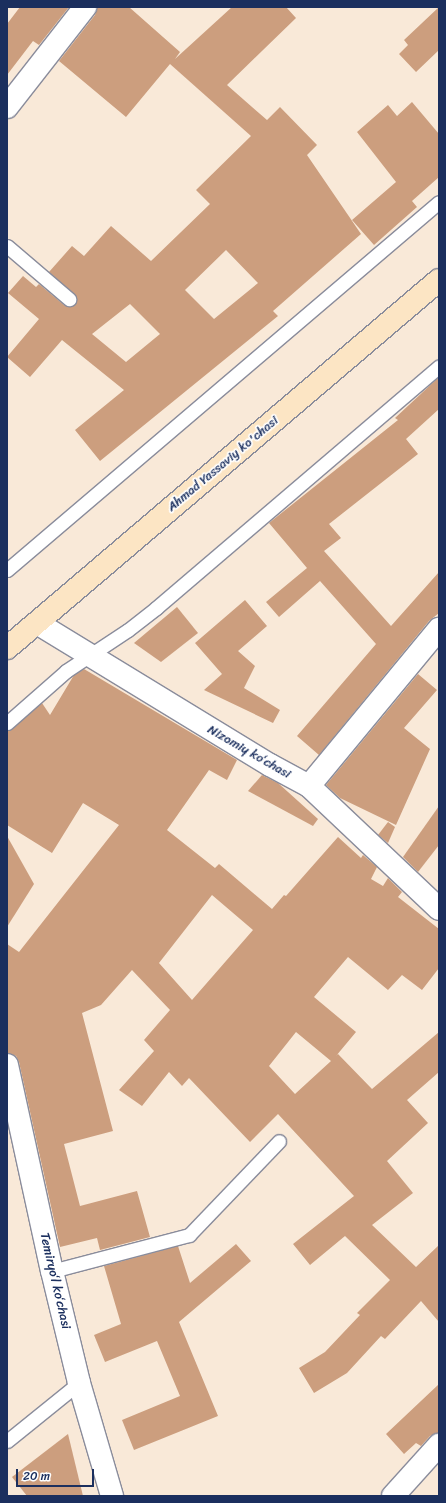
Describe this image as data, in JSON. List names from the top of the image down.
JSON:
{
  "streets": {
    "main road": ["Ahmad Yassaviy ko'chasi"],
    "street": ["Nizomiy koʻchasi", "Temiryoʻl koʻchasi"]
  },
  "crossings": [
    ["Ahmad Yassaviy ko'chasi", "Nizomiy koʻchasi"]
  ],
  "scale_bar": "20 m"
}
